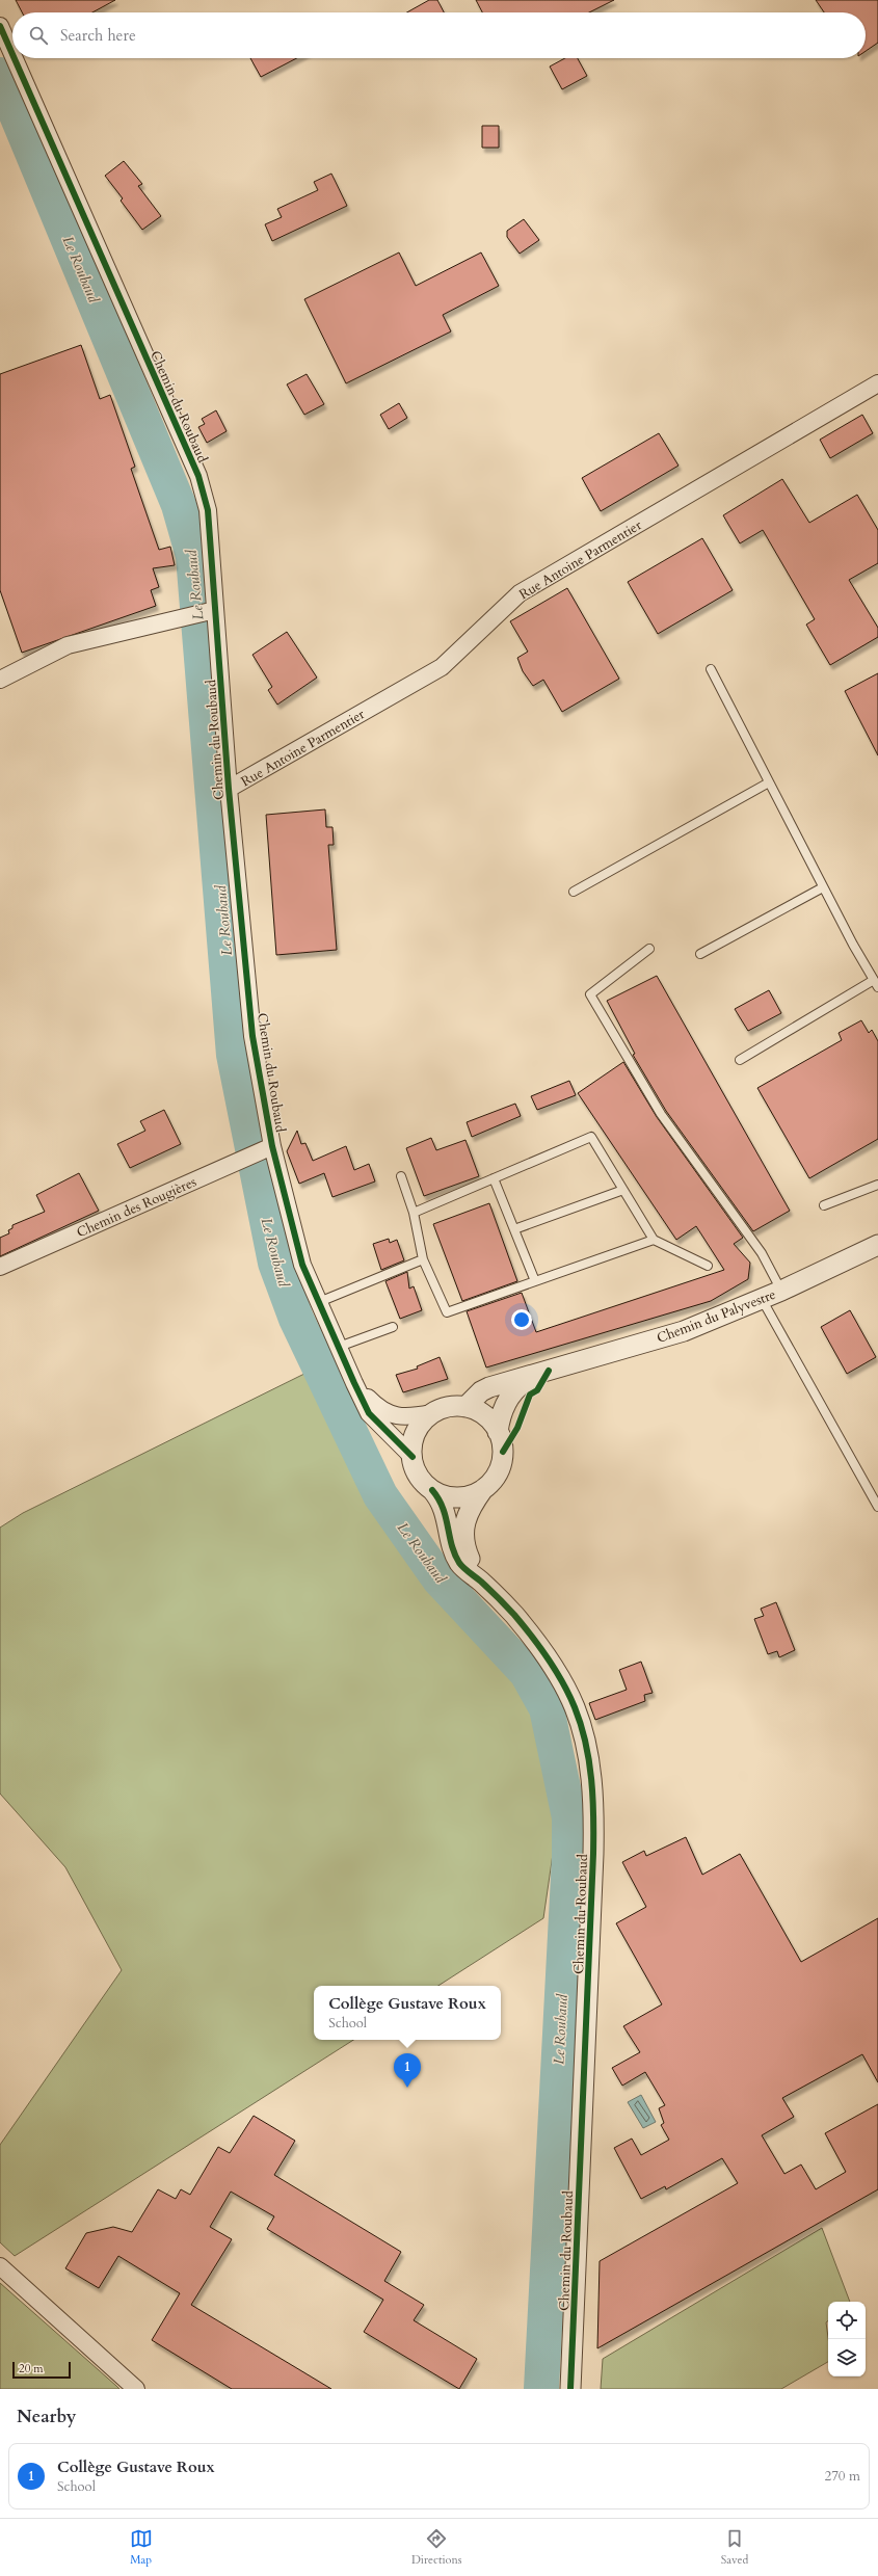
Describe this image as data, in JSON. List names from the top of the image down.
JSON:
{
  "streets": {
    "street": [
      "Chemin du Roubaud",
      "Rue Antoine Parmentier",
      "Chemin des Rougières",
      "Chemin du Palyvestre"
    ]
  },
  "crossings": [
    ["Chemin du Roubaud", "Rue Antoine Parmentier"],
    ["Chemin du Roubaud", "Chemin des Rougières"],
    ["Chemin du Roubaud", "Chemin du Palyvestre"]
  ],
  "water": ["Le Roubaud"],
  "scale_bar": "20 m",
  "page": {
    "search": "Search here",
    "popup": ["Collège Gustave Roux", "School"],
    "pins": "1",
    "scale": "20 m",
    "heading": "Nearby",
    "list": [
      {
        "mark": "1",
        "name": "Collège Gustave Roux",
        "note": "School",
        "value": "270 m"
      }
    ],
    "nav": ["Map", "Directions", "Saved"]
  }
}
